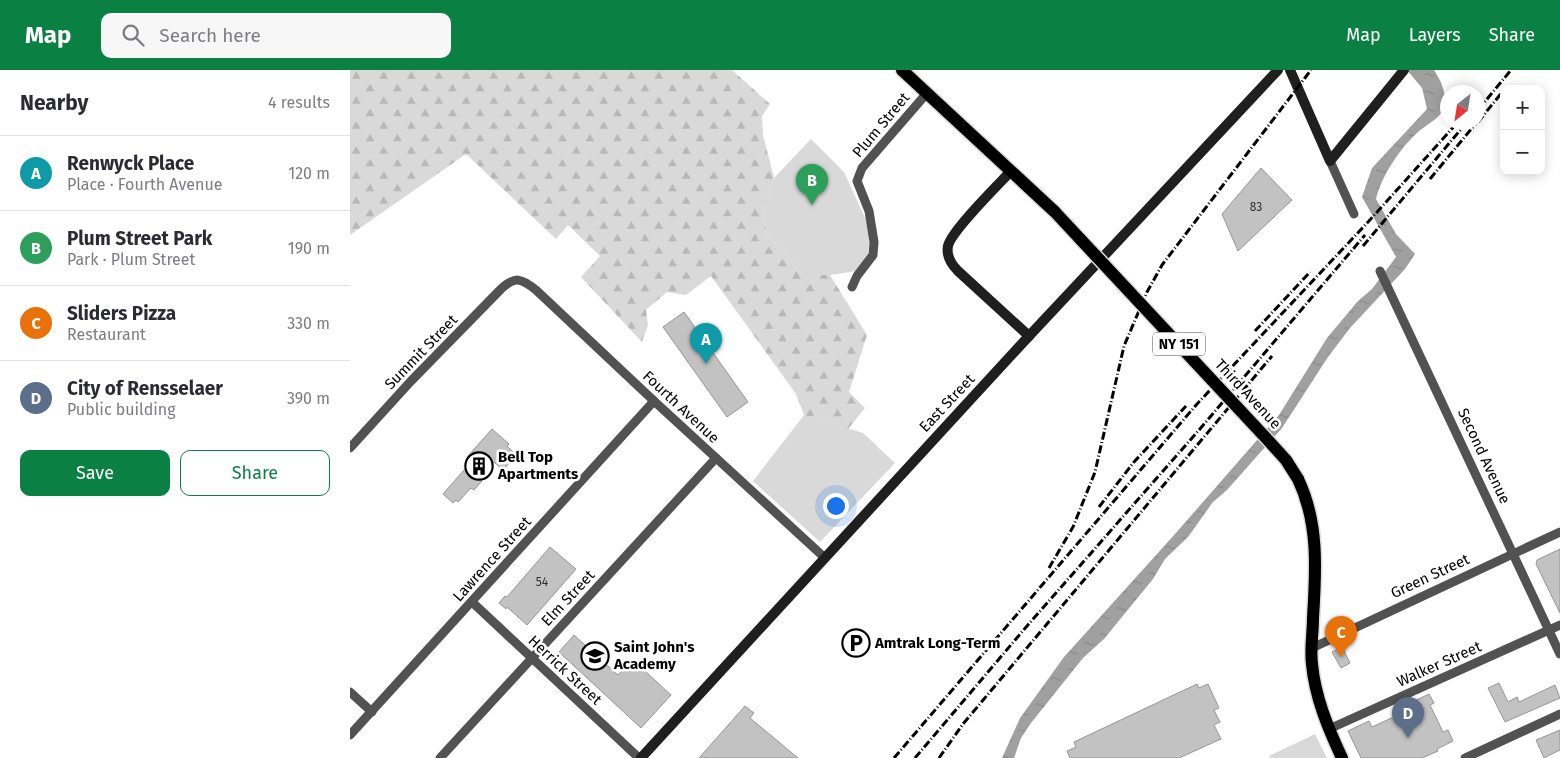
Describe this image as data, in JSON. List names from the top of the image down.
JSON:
{
  "streets": {
    "main road": ["NY 151", "Third Avenue"],
    "street": [
      "Plum Street",
      "Summit Street",
      "East Street",
      "Fourth Avenue",
      "Second Avenue",
      "Lawrence Street",
      "Green Street",
      "Elm Street",
      "Walker Street",
      "Herrick Street"
    ]
  },
  "crossings": [
    ["Plum Street", "Third Avenue"],
    ["Summit Street", "Fourth Avenue"],
    ["Third Avenue", "Green Street"],
    ["Third Avenue", "Walker Street"],
    ["East Street", "Fourth Avenue"],
    ["East Street", "Herrick Street"],
    ["Fourth Avenue", "Lawrence Street"],
    ["Fourth Avenue", "Elm Street"],
    ["Second Avenue", "Green Street"],
    ["Second Avenue", "Walker Street"],
    ["Lawrence Street", "Herrick Street"],
    ["Elm Street", "Herrick Street"]
  ],
  "places": {
    "building": ["Bell Top Apartments"],
    "parking": ["Amtrak Long-Term"],
    "school or university": ["Saint John's Academy"]
  },
  "house_numbers": ["83", "54"],
  "north": "bottom left",
  "page": {
    "header": "Map",
    "search": "Search here",
    "nav": ["Map", "Layers", "Share"],
    "heading": ["Nearby", "4 results"],
    "map_buttons": ["+", "−"],
    "list": [
      {
        "mark": "A",
        "name": "Renwyck Place",
        "note": "Place · Fourth Avenue",
        "value": "120 m"
      },
      {
        "mark": "B",
        "name": "Plum Street Park",
        "note": "Park · Plum Street",
        "value": "190 m"
      },
      {
        "mark": "C",
        "name": "Sliders Pizza",
        "note": "Restaurant",
        "value": "330 m"
      },
      {
        "mark": "D",
        "name": "City of Rensselaer",
        "note": "Public building",
        "value": "390 m"
      }
    ],
    "pins": [
      "B",
      "A",
      "C",
      "D"
    ],
    "buttons": ["Save", "Share"]
  }
}
